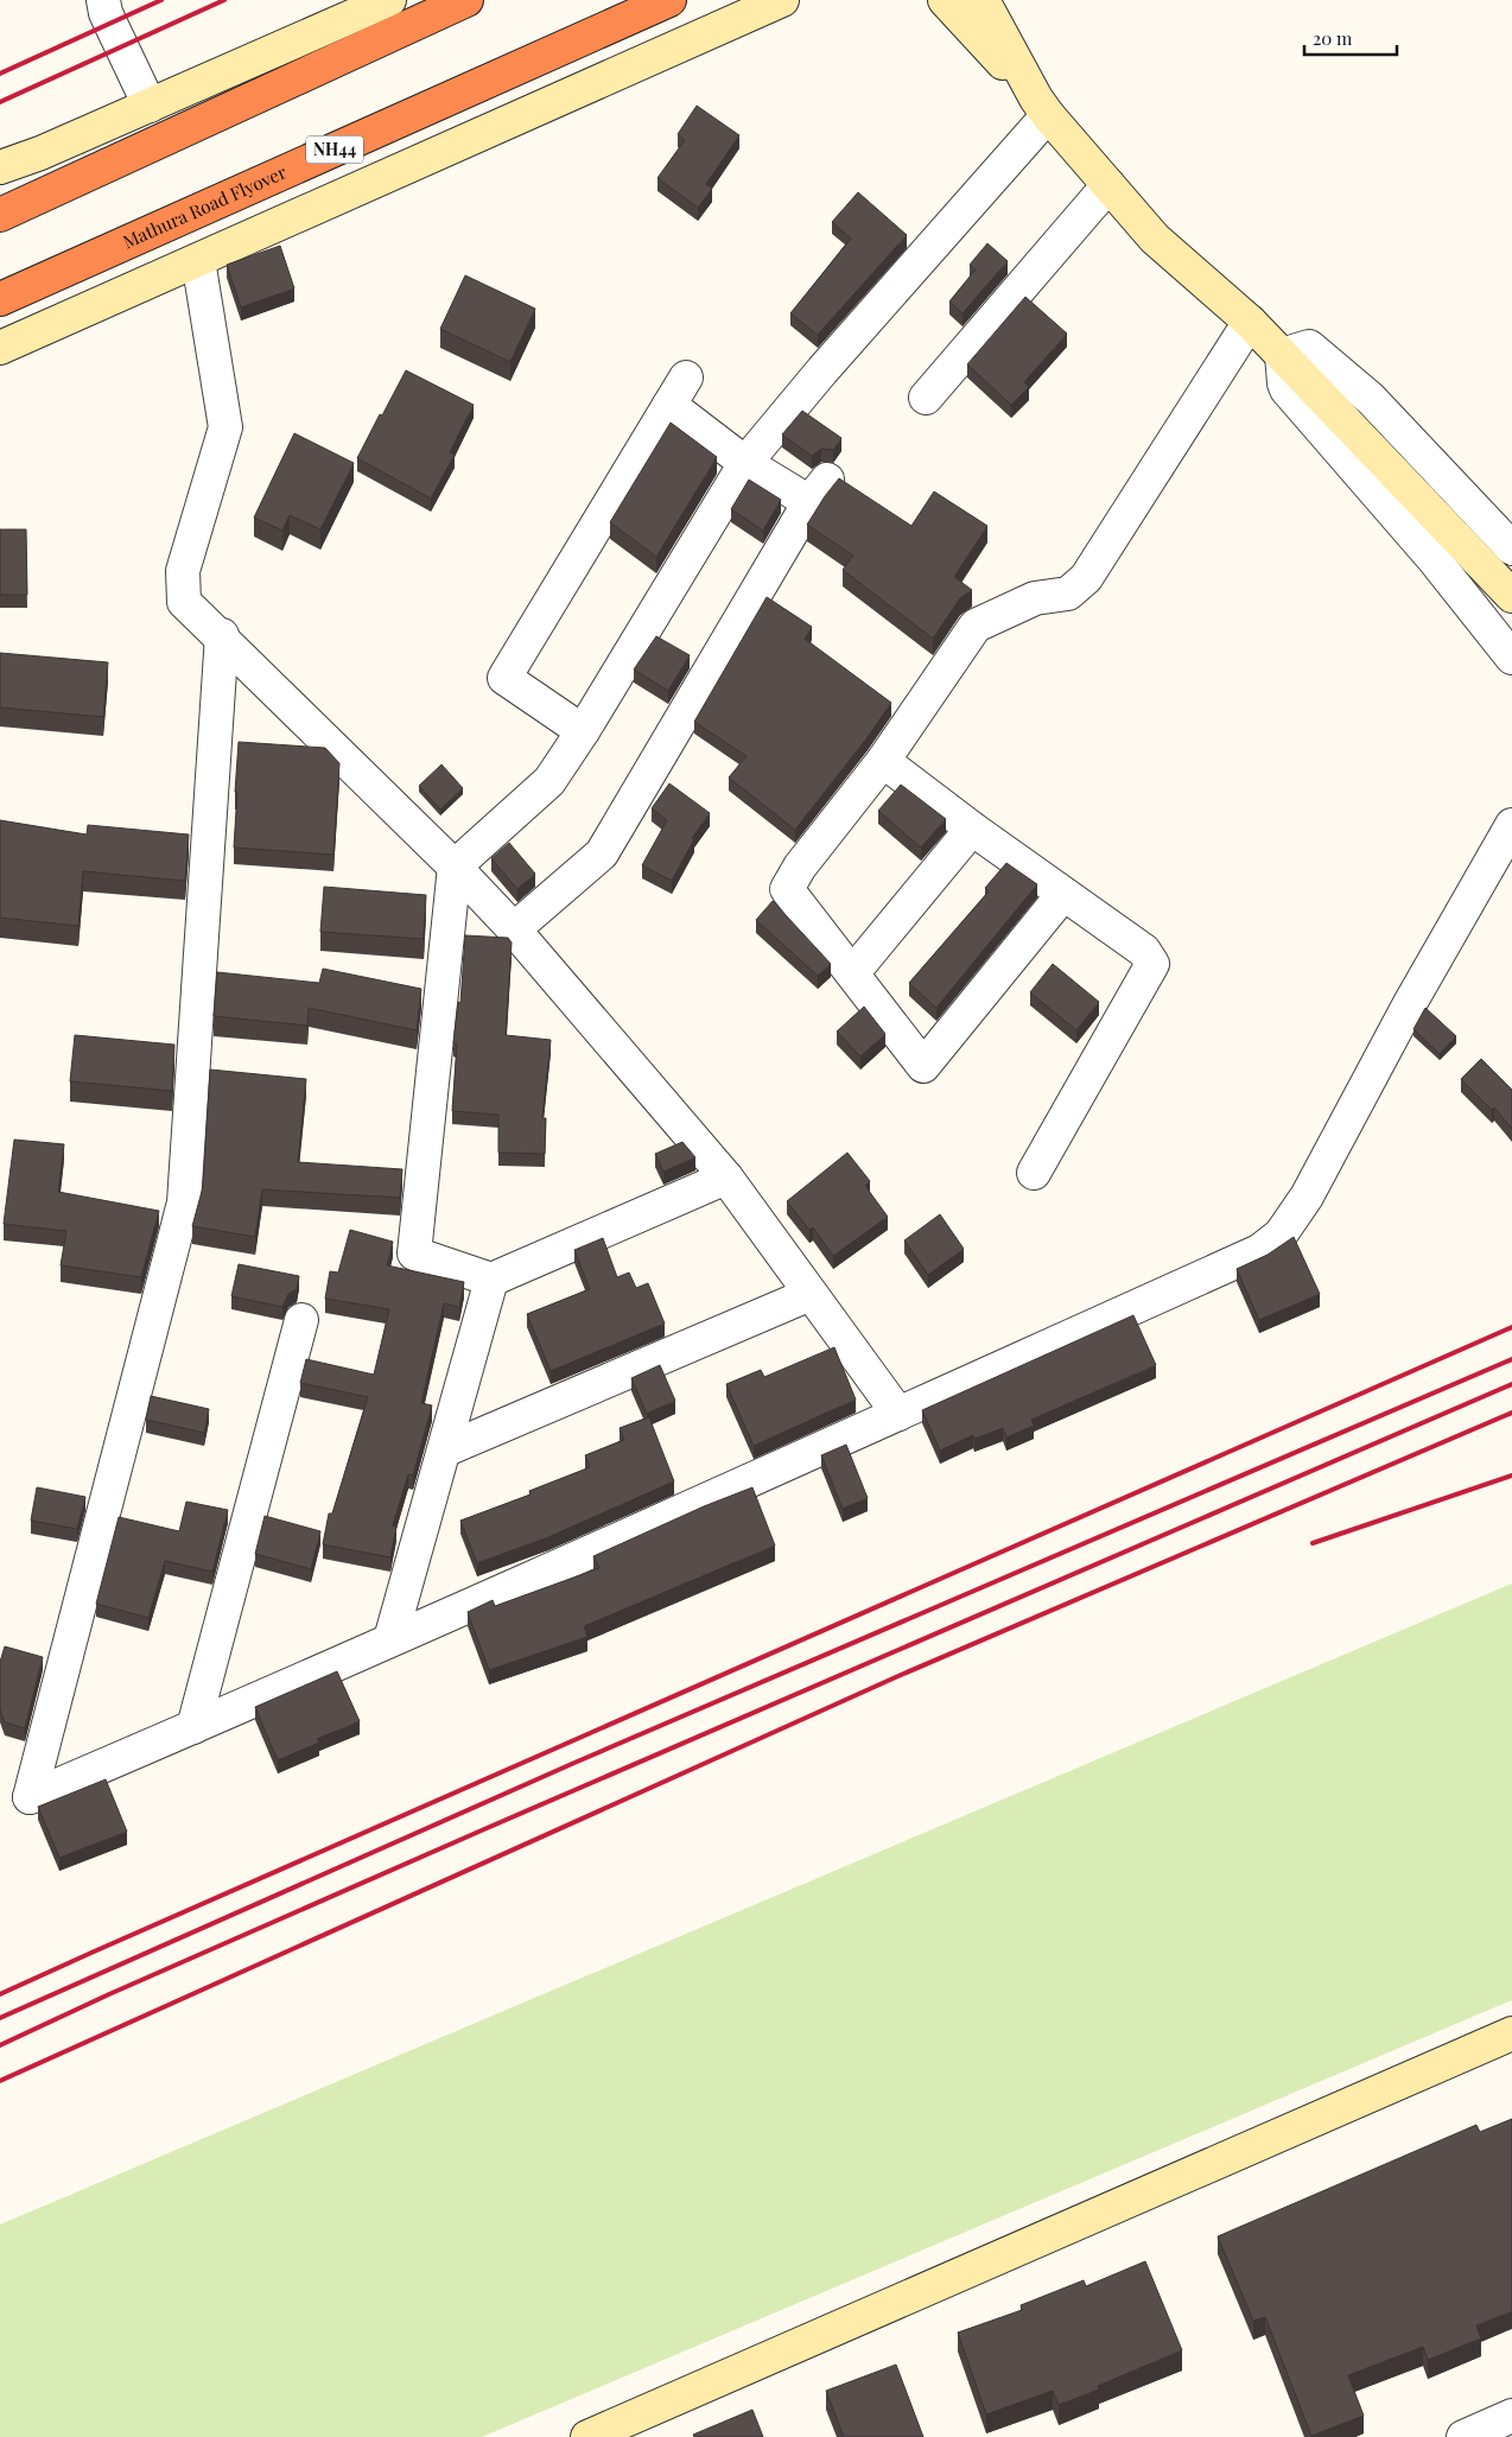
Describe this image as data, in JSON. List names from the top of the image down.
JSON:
{
  "streets": {
    "highway": ["NH44", "Mathura Road Flyover"]
  },
  "scale_bar": "20 m"
}
